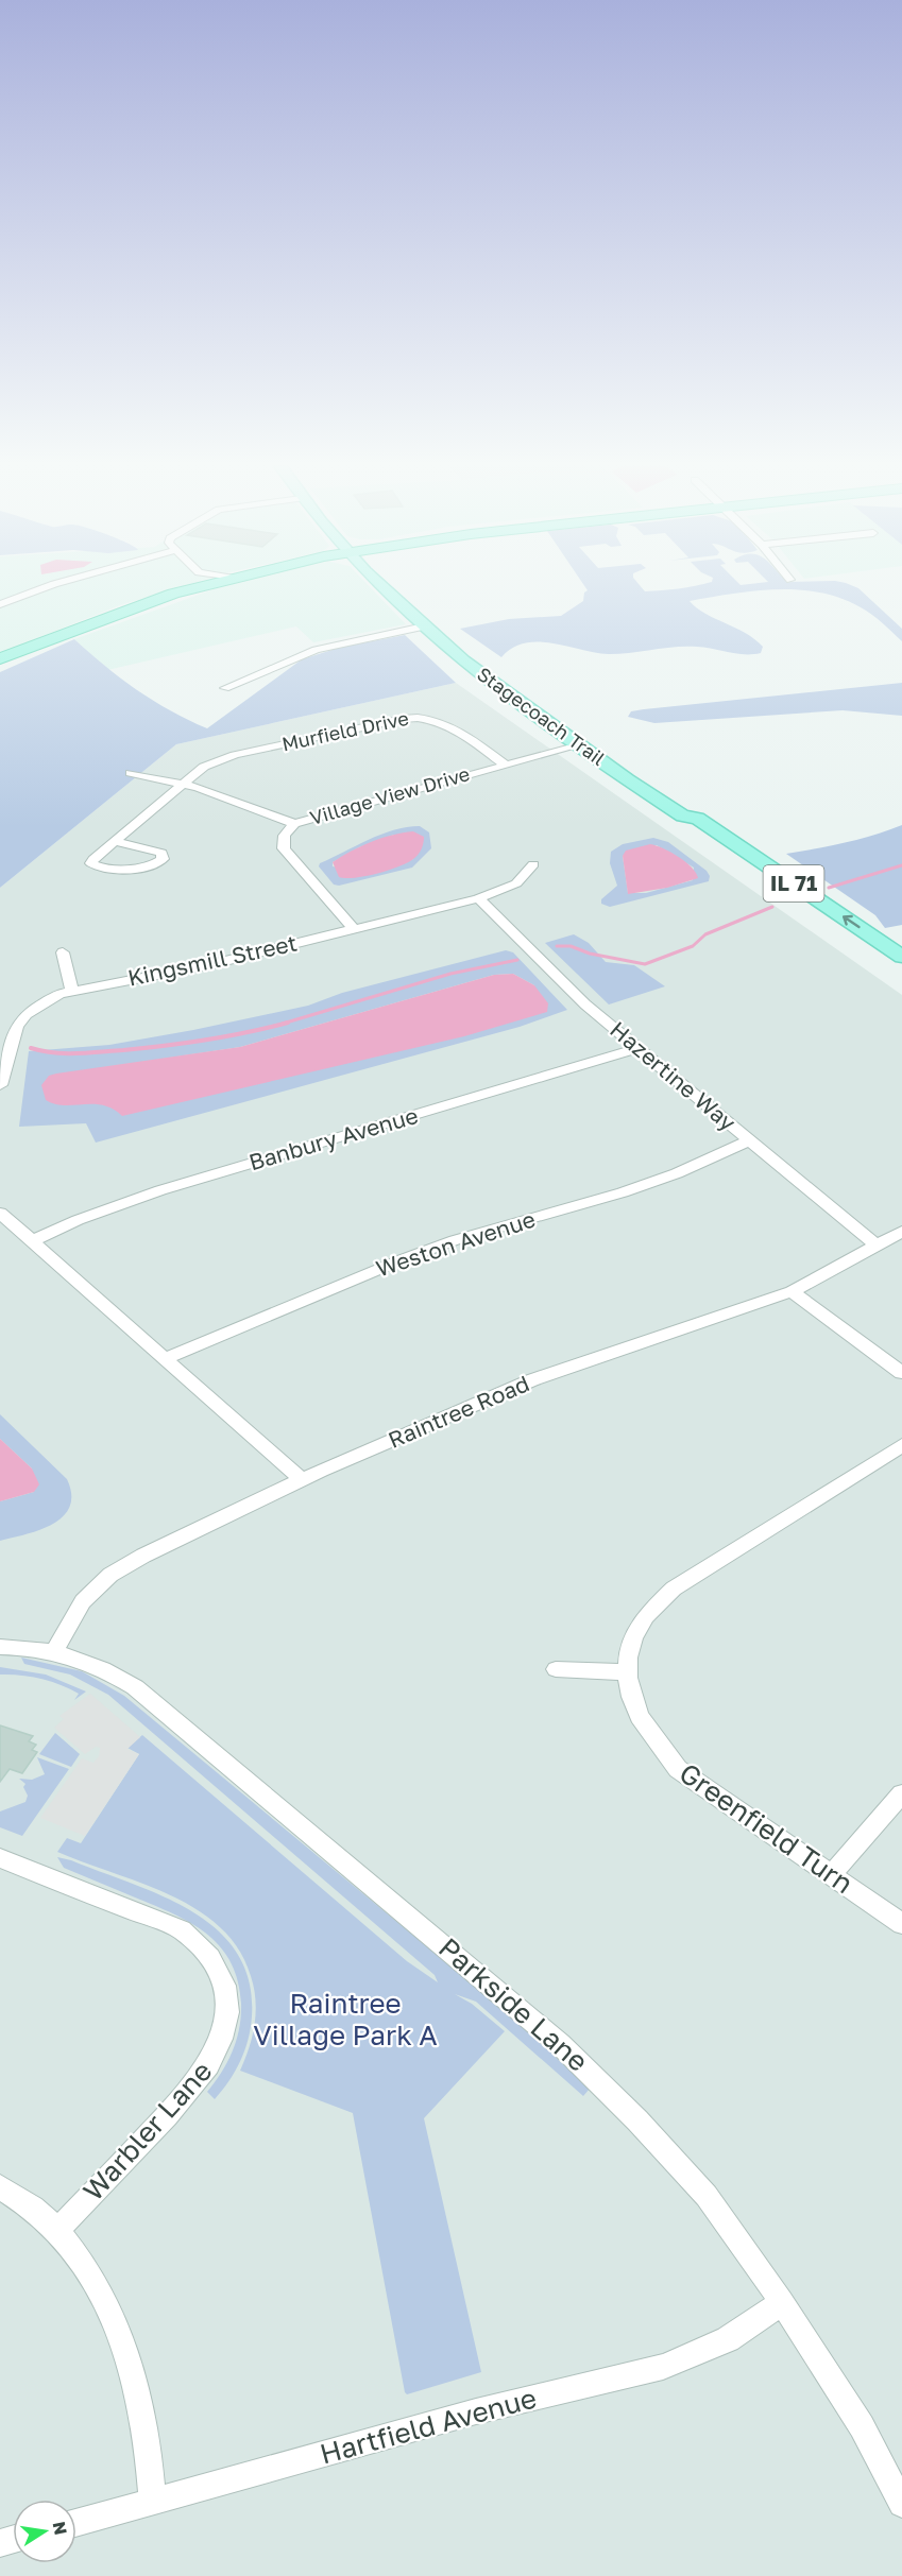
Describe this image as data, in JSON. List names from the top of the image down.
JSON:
{
  "streets": {
    "main road": ["Stagecoach Trail", "IL 71"],
    "street": [
      "Murfield Drive",
      "Village View Drive",
      "Kingsmill Street",
      "Hazertine Way",
      "Banbury Avenue",
      "Weston Avenue",
      "Raintree Road",
      "Greenfield Turn",
      "Parkside Lane",
      "Warbler Lane",
      "Hartfield Avenue"
    ]
  },
  "crossings": [
    ["Stagecoach Trail", "Village View Drive"],
    ["Murfield Drive", "Village View Drive"],
    ["Village View Drive", "Kingsmill Street"],
    ["Kingsmill Street", "Hazertine Way"],
    ["Hazertine Way", "Banbury Avenue"],
    ["Hazertine Way", "Weston Avenue"],
    ["Hazertine Way", "Raintree Road"],
    ["Raintree Road", "Parkside Lane"],
    ["Parkside Lane", "Hartfield Avenue"]
  ],
  "parks": ["Raintree Village Park A"],
  "north": "right"
}
